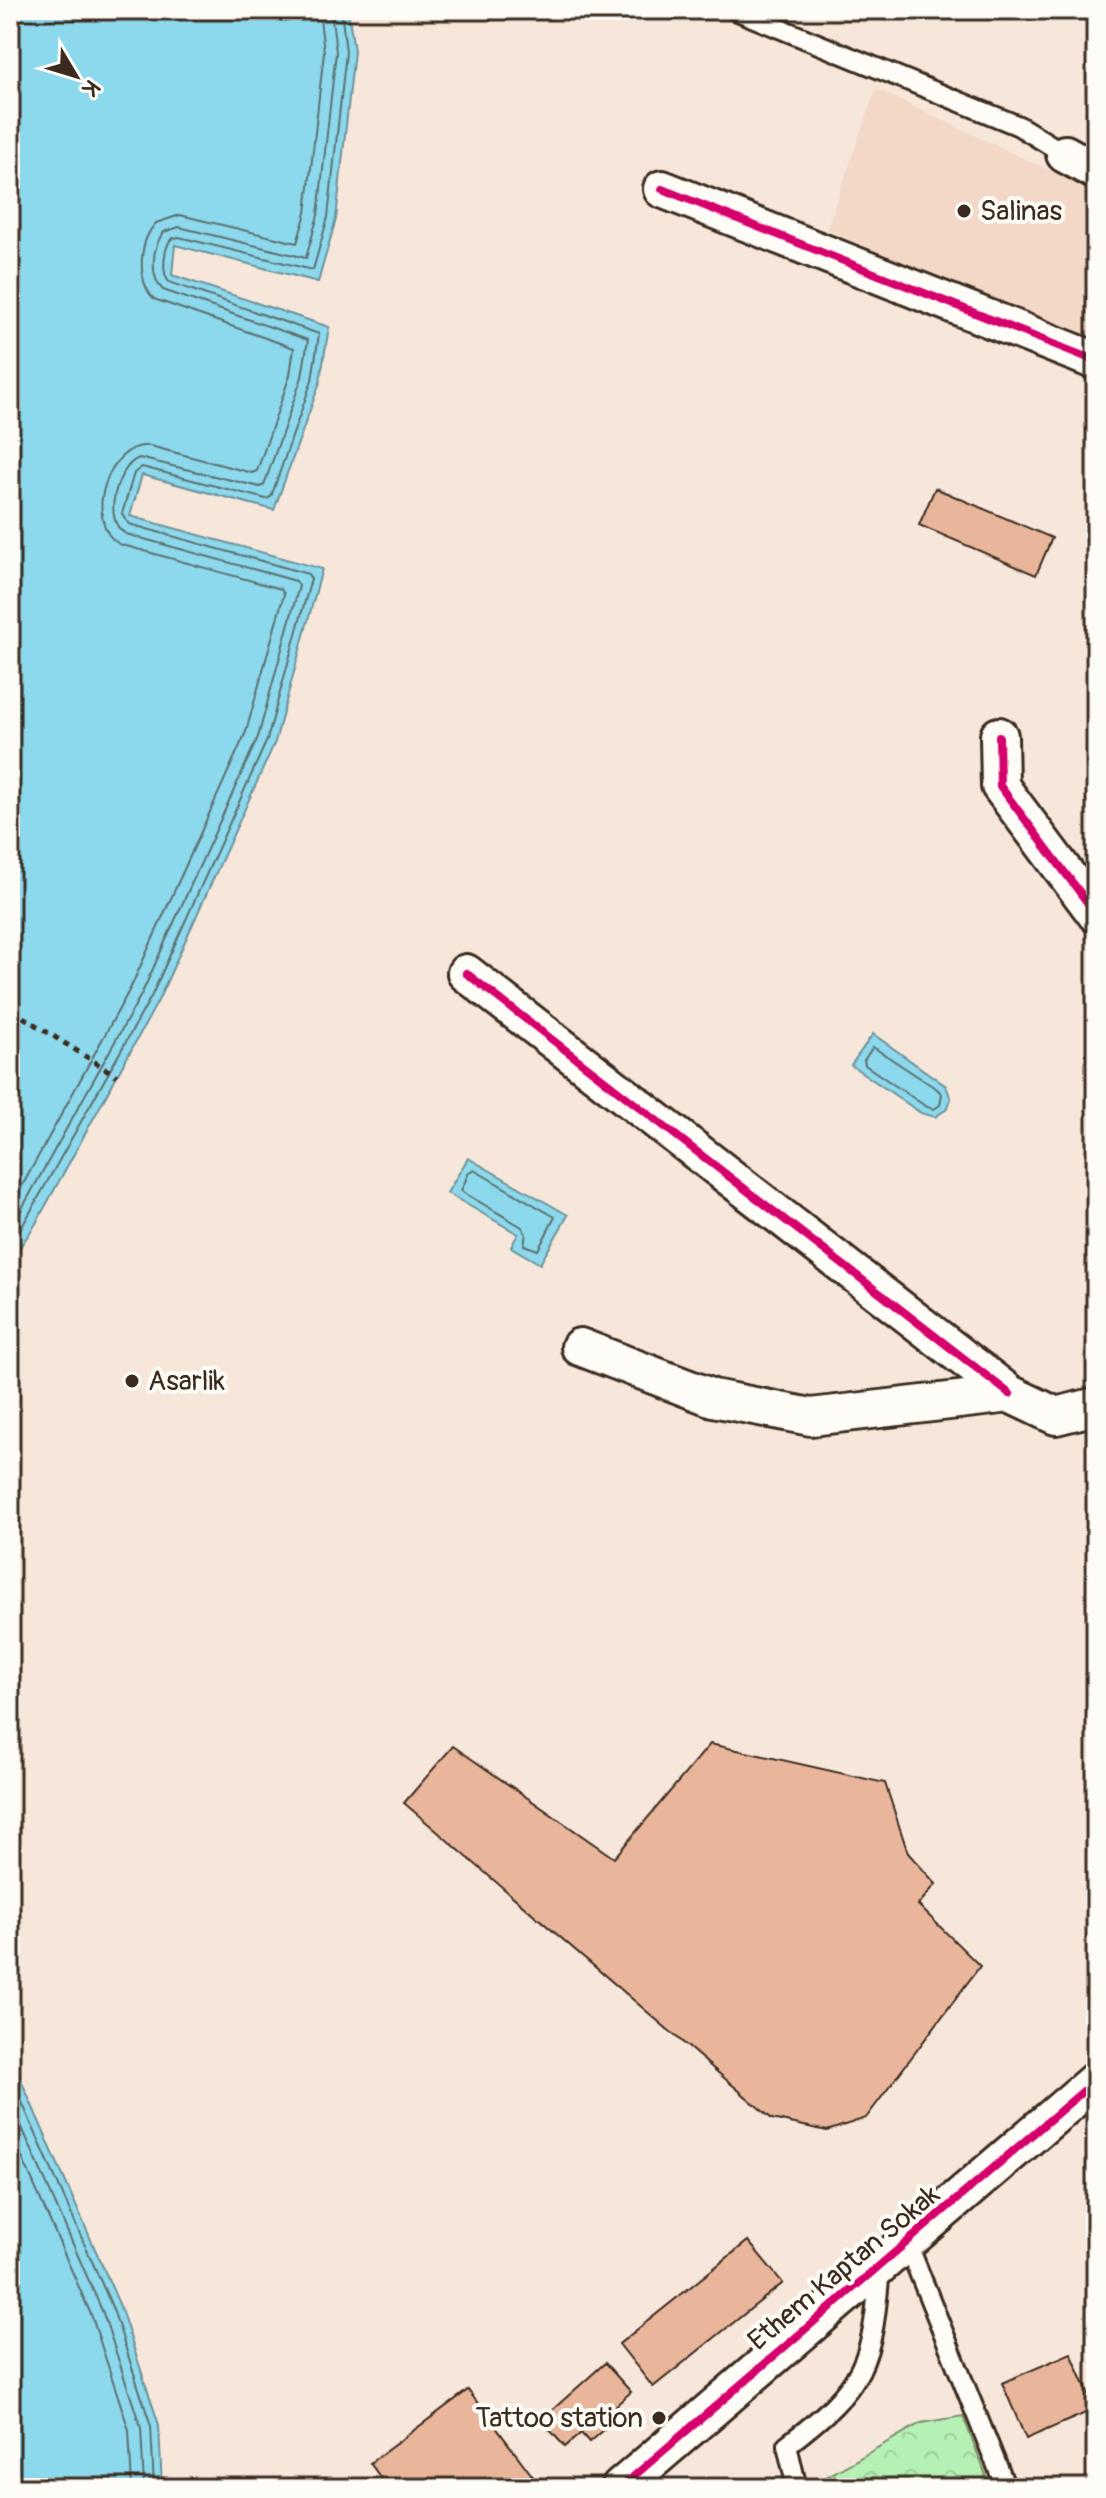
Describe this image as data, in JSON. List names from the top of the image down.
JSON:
{
  "streets": {
    "street": ["Ethem Kaptan Sokak"]
  },
  "places": ["Salinas", "Asarlik", "Tattoo station"],
  "north": "bottom right"
}
